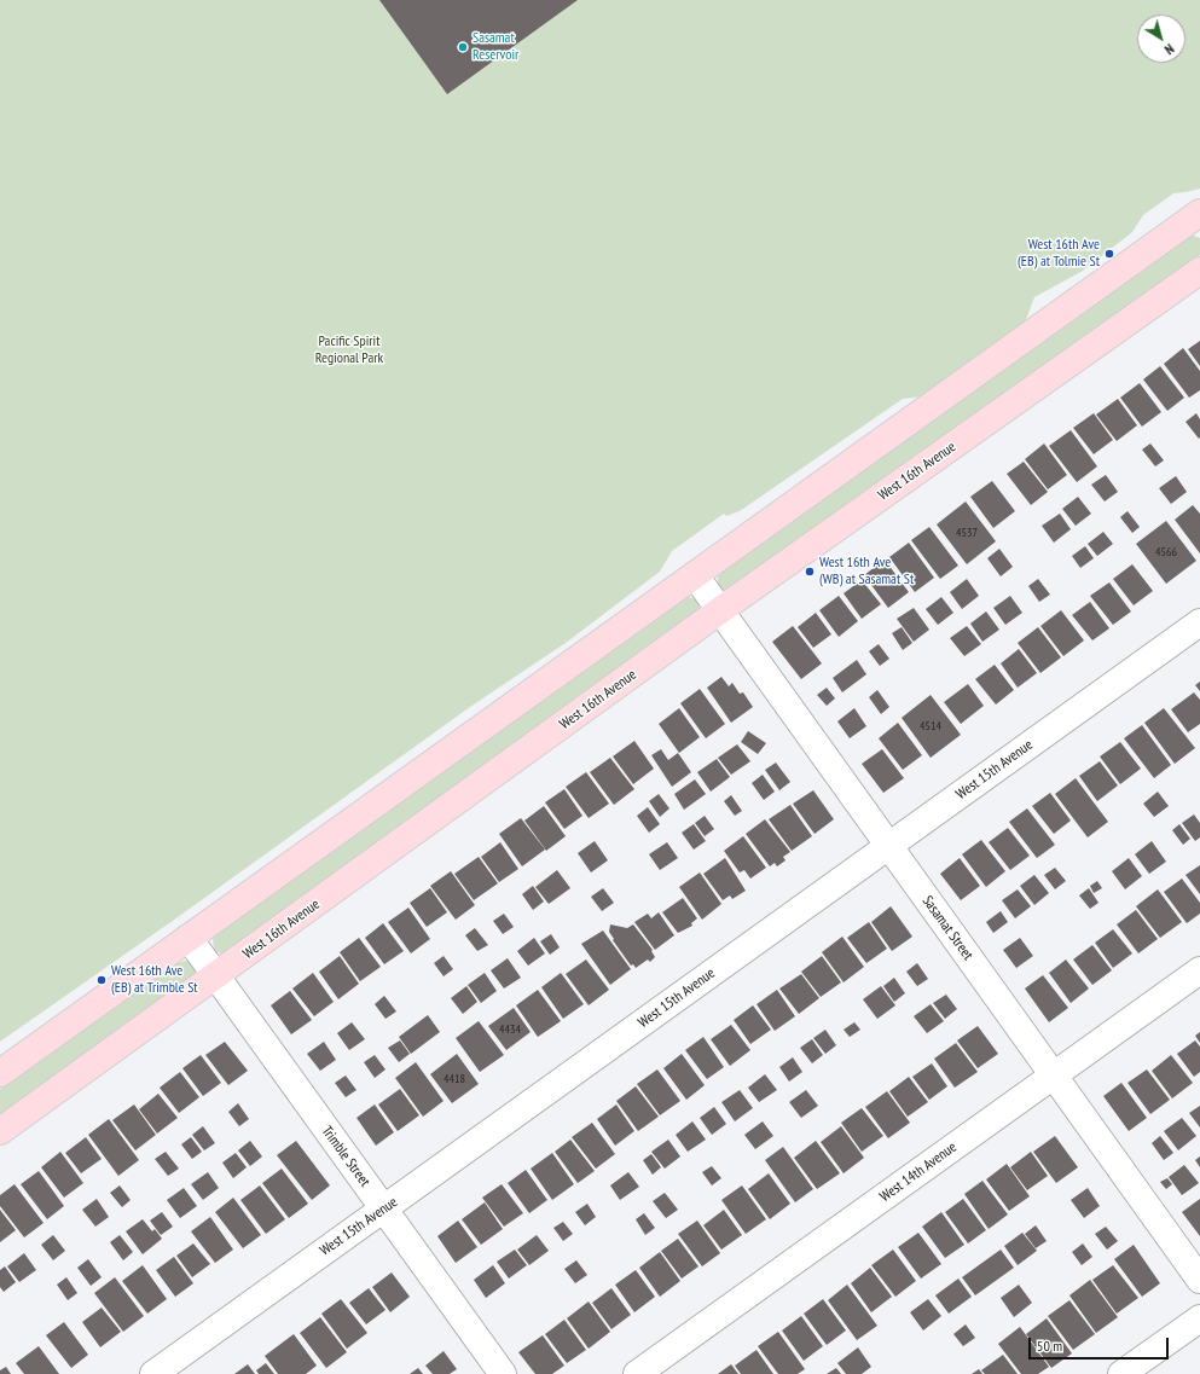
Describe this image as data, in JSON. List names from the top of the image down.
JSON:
{
  "streets": {
    "main road": ["West 16th Avenue"],
    "street": [
      "West 15th Avenue",
      "Sasamat Street",
      "Trimble Street",
      "West 14th Avenue"
    ]
  },
  "crossings": [
    ["West 16th Avenue", "Sasamat Street"],
    ["West 16th Avenue", "Trimble Street"],
    ["West 15th Avenue", "Sasamat Street"],
    ["West 15th Avenue", "Trimble Street"],
    ["Sasamat Street", "West 14th Avenue"]
  ],
  "parks": ["Pacific Spirit Regional Park"],
  "places": [
    "Sasamat Reservoir",
    "West 16th Ave (EB) at Tolmie St",
    "West 16th Ave (WB) at Sasamat St",
    "West 16th Ave (EB) at Trimble St"
  ],
  "house_numbers": [
    "4537",
    "4566",
    "4514",
    "4434",
    "4418"
  ],
  "scale_bar": "50 m",
  "north": "bottom right"
}
